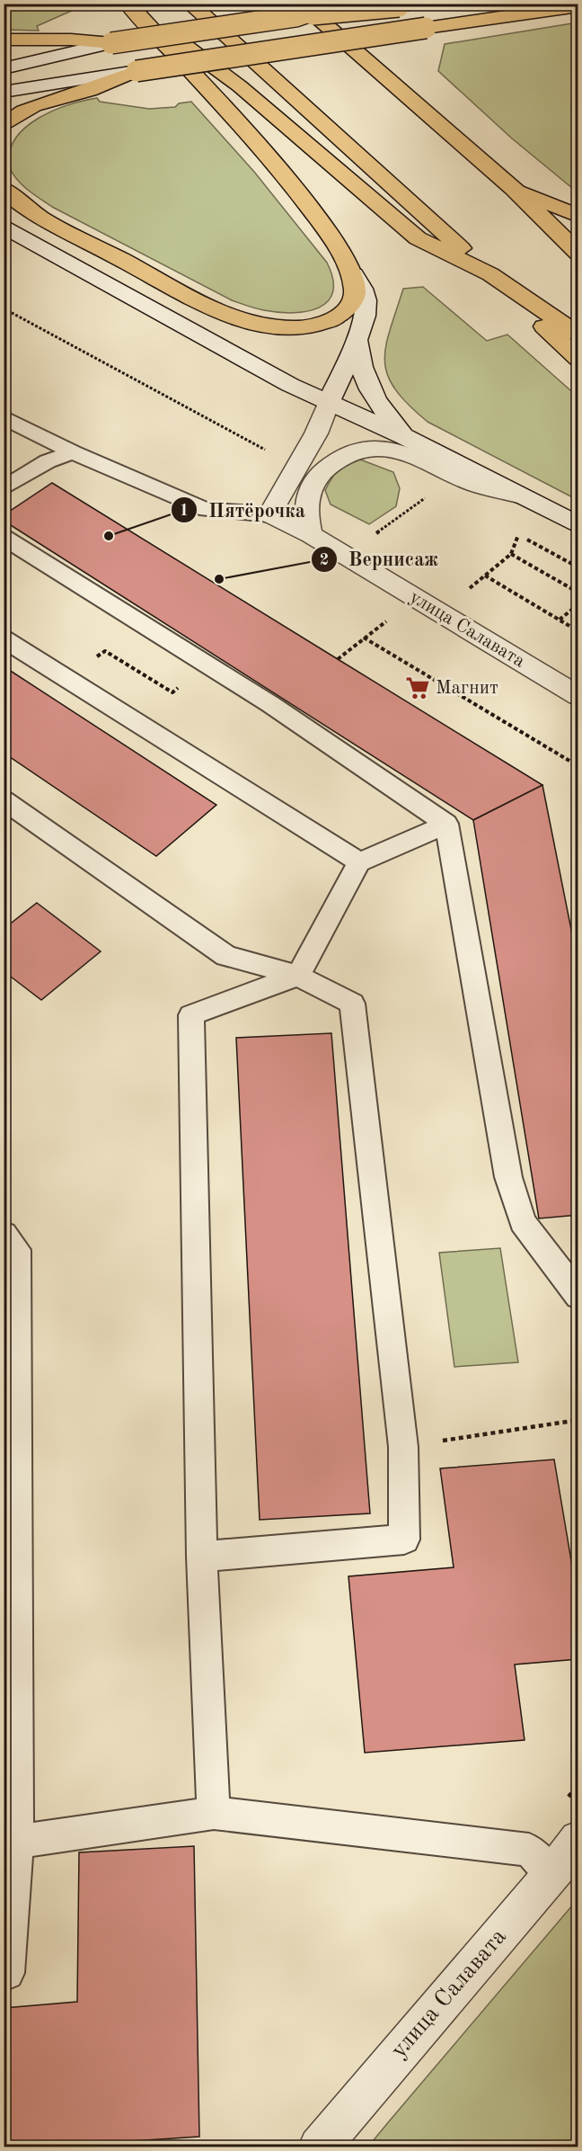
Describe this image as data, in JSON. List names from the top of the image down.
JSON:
{
  "streets": {
    "main road": ["улица Салавата"]
  },
  "places": {
    "other": ["Пятёрочка", "Вернисаж"],
    "supermarket": ["Магнит"]
  }
}
